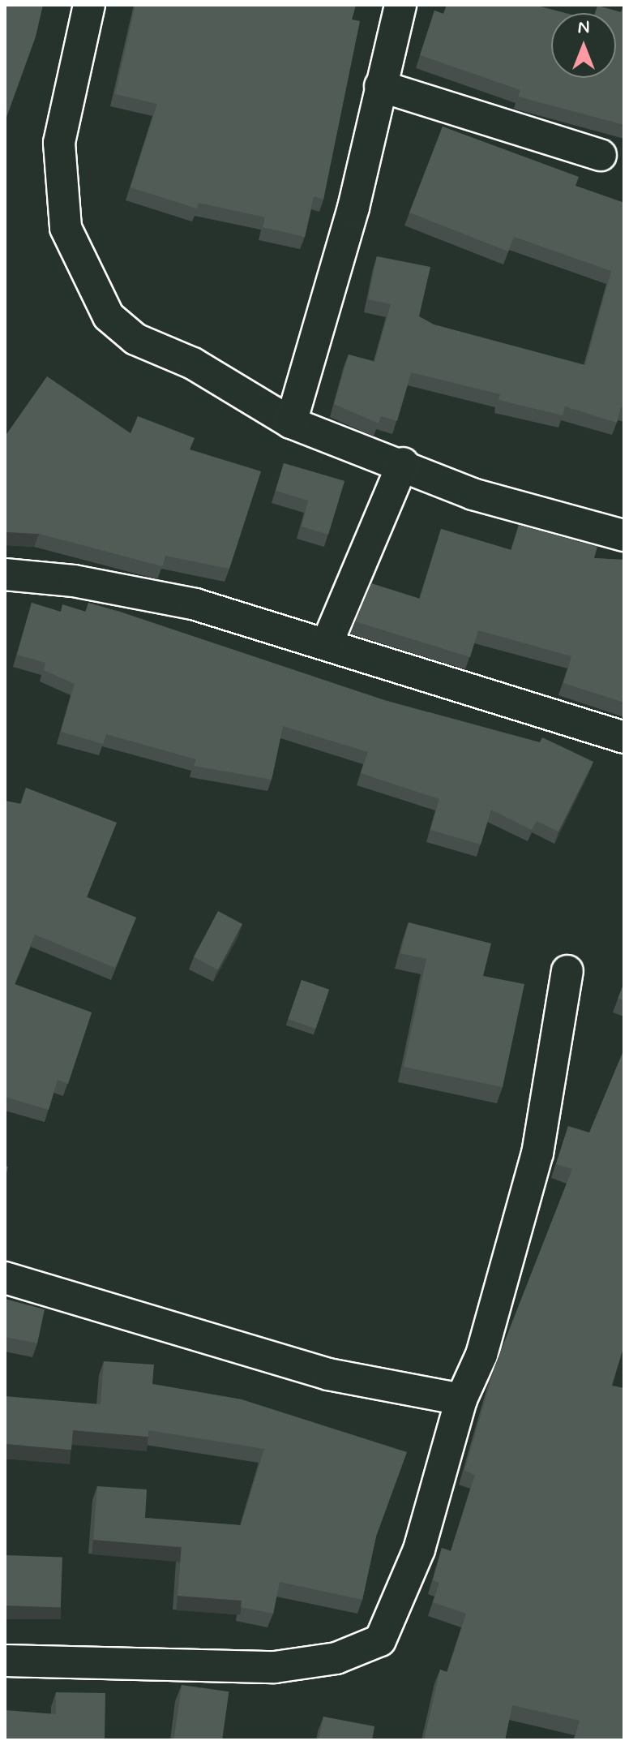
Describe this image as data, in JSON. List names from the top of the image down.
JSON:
{
  "north": "top"
}
